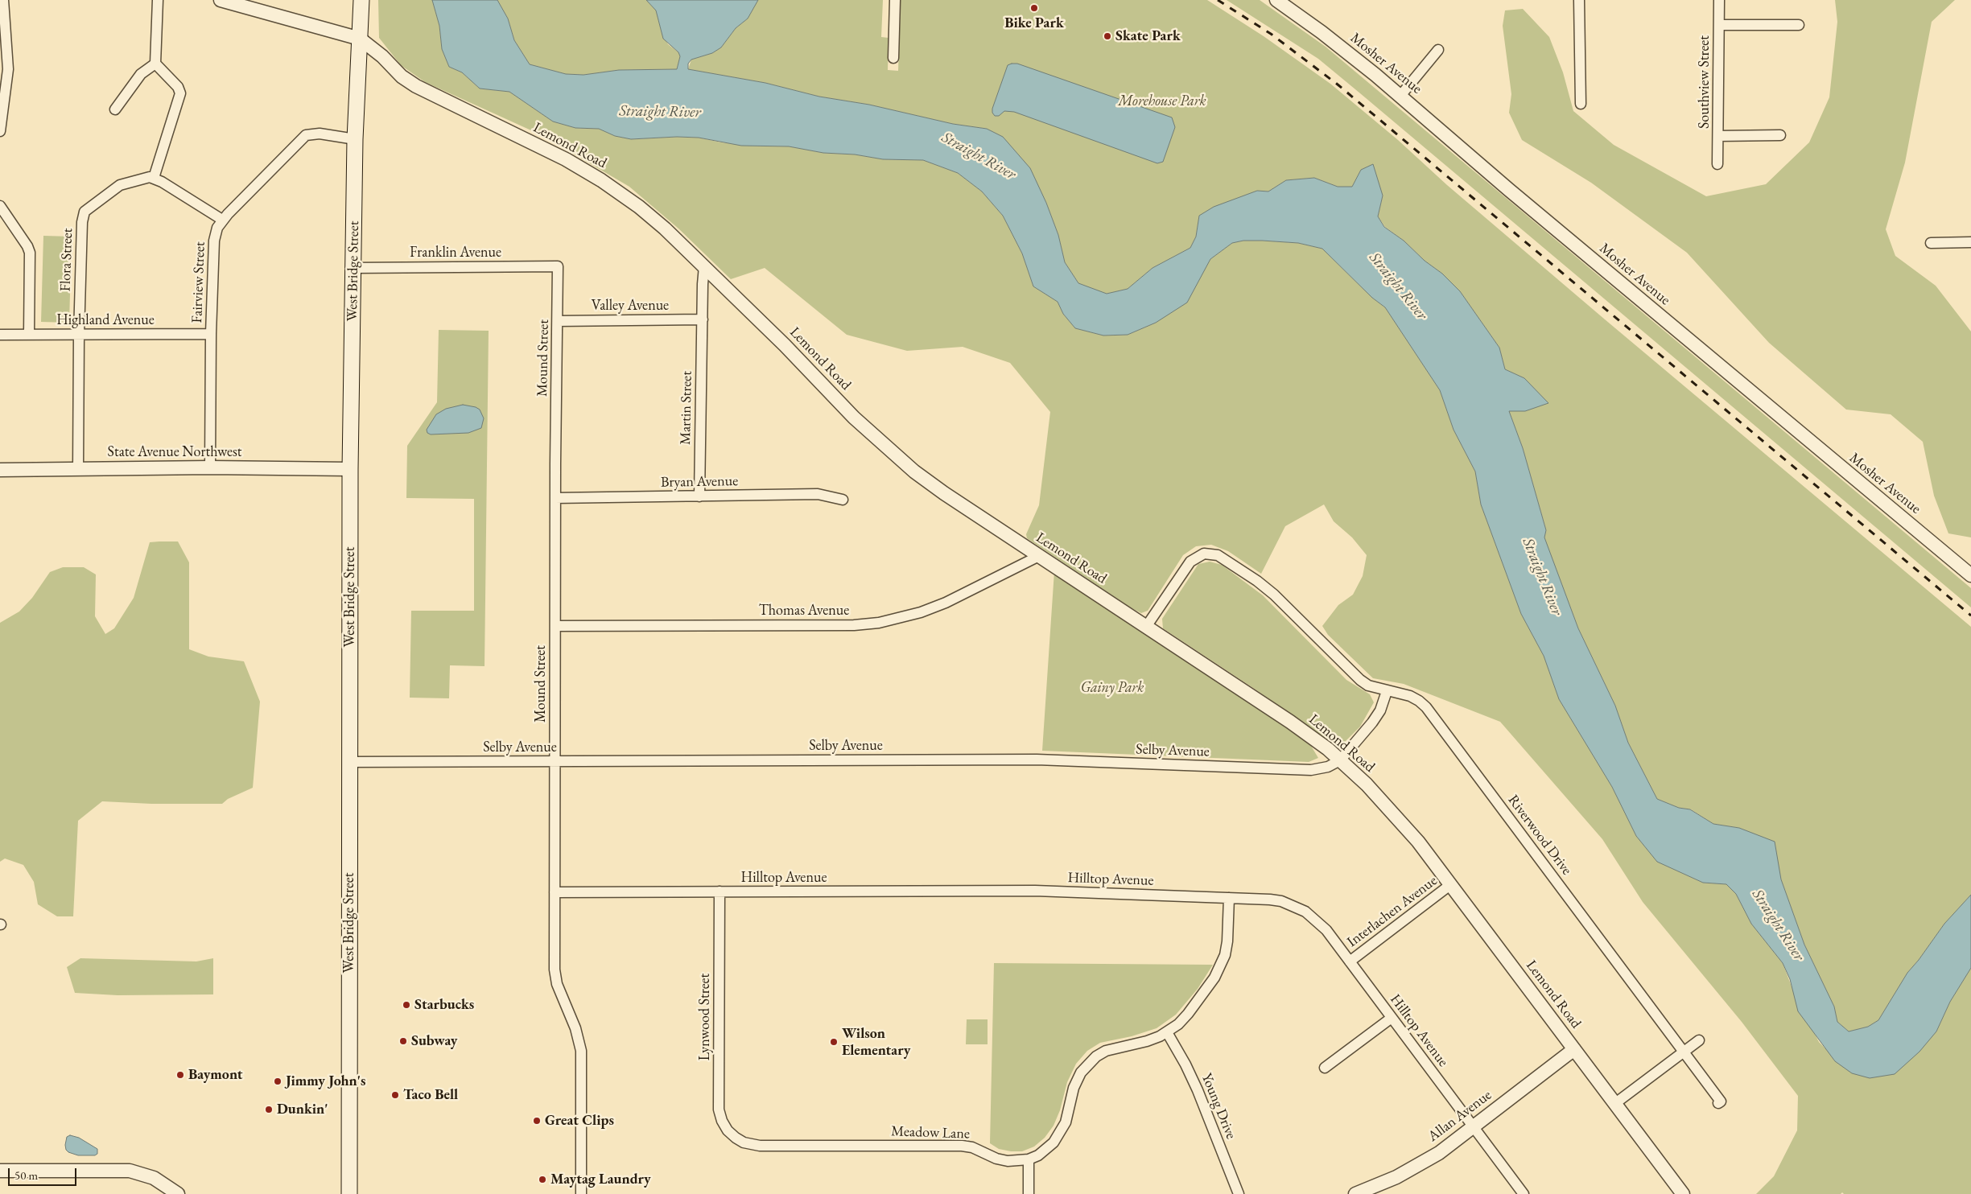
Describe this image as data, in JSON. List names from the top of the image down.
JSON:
{
  "streets": {
    "main road": ["West Bridge Street"],
    "street": [
      "Mosher Avenue",
      "Southview Street",
      "Lemond Road",
      "Franklin Avenue",
      "Flora Street",
      "Fairview Street",
      "Valley Avenue",
      "Highland Avenue",
      "Mound Street",
      "Martin Street",
      "State Avenue Northwest",
      "Bryan Avenue",
      "Thomas Avenue",
      "Selby Avenue",
      "Riverwood Drive",
      "Hilltop Avenue",
      "Interlachen Avenue",
      "Lynwood Street",
      "Young Drive",
      "Allan Avenue",
      "Meadow Lane"
    ]
  },
  "crossings": [
    ["Lemond Road", "West Bridge Street"],
    ["Lemond Road", "Martin Street"],
    ["Lemond Road", "Thomas Avenue"],
    ["Lemond Road", "Selby Avenue"],
    ["Lemond Road", "Riverwood Drive"],
    ["Lemond Road", "Interlachen Avenue"],
    ["Lemond Road", "Allan Avenue"],
    ["Franklin Avenue", "West Bridge Street"],
    ["Franklin Avenue", "Mound Street"],
    ["Flora Street", "Highland Avenue"],
    ["Flora Street", "State Avenue Northwest"],
    ["West Bridge Street", "Fairview Street"],
    ["West Bridge Street", "State Avenue Northwest"],
    ["West Bridge Street", "Selby Avenue"],
    ["Fairview Street", "Highland Avenue"],
    ["Fairview Street", "State Avenue Northwest"],
    ["Valley Avenue", "Mound Street"],
    ["Valley Avenue", "Martin Street"],
    ["Mound Street", "Bryan Avenue"],
    ["Mound Street", "Thomas Avenue"],
    ["Mound Street", "Selby Avenue"],
    ["Mound Street", "Hilltop Avenue"],
    ["Martin Street", "Bryan Avenue"],
    ["Hilltop Avenue", "Interlachen Avenue"],
    ["Hilltop Avenue", "Lynwood Street"],
    ["Hilltop Avenue", "Allan Avenue"],
    ["Hilltop Avenue", "Meadow Lane"],
    ["Lynwood Street", "Meadow Lane"],
    ["Young Drive", "Meadow Lane"]
  ],
  "water": ["Straight River"],
  "parks": ["Morehouse Park", "Gainy Park"],
  "places": [
    "Bike Park",
    "Skate Park",
    "Starbucks",
    "Subway",
    "Wilson Elementary",
    "Baymont",
    "Jimmy John's",
    "Taco Bell",
    "Dunkin'",
    "Great Clips",
    "Maytag Laundry"
  ],
  "scale_bar": "50 m"
}
